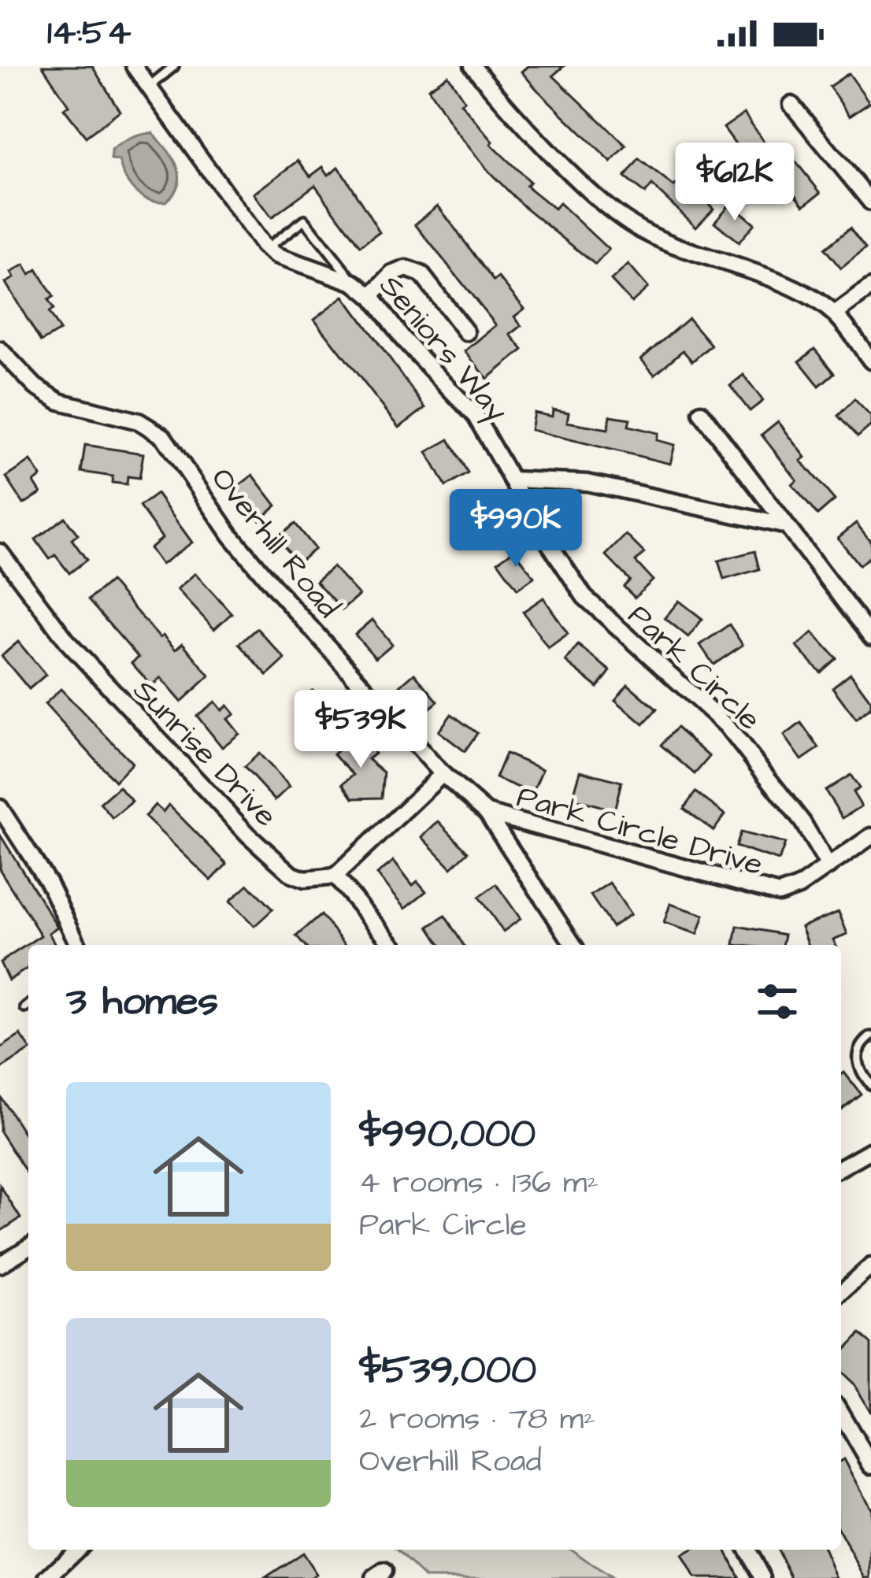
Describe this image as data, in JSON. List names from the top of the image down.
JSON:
{
  "streets": {
    "street": [
      "Seniors Way",
      "Overhill Road",
      "Park Circle",
      "Sunrise Drive",
      "Park Circle Drive"
    ]
  },
  "crossings": [
    ["Seniors Way", "Park Circle"],
    ["Overhill Road", "Park Circle Drive"],
    ["Park Circle", "Park Circle Drive"]
  ],
  "page": {
    "status": "14:54",
    "price": ["$612K", "$990K", "$539K"],
    "heading": "3 homes",
    "list": [
      {
        "name": "$990,000",
        "note": "4 rooms · 136 m² · Park Circle"
      },
      {
        "name": "$539,000",
        "note": "2 rooms · 78 m² · Overhill Road"
      }
    ]
  }
}
